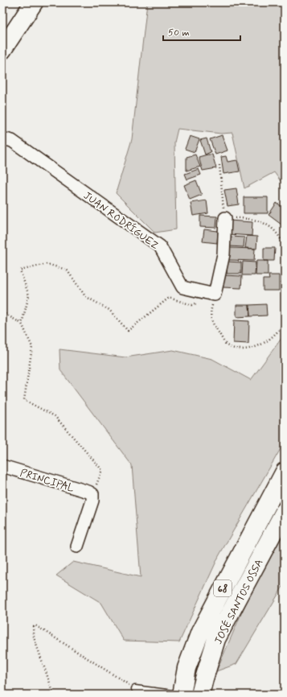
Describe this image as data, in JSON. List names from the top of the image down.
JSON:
{
  "streets": {
    "main road": ["68", "JOSÉ SANTOS OSSA"],
    "street": ["JUAN RODRÍGUEZ", "PRINCIPAL"]
  },
  "scale_bar": "50 m"
}
